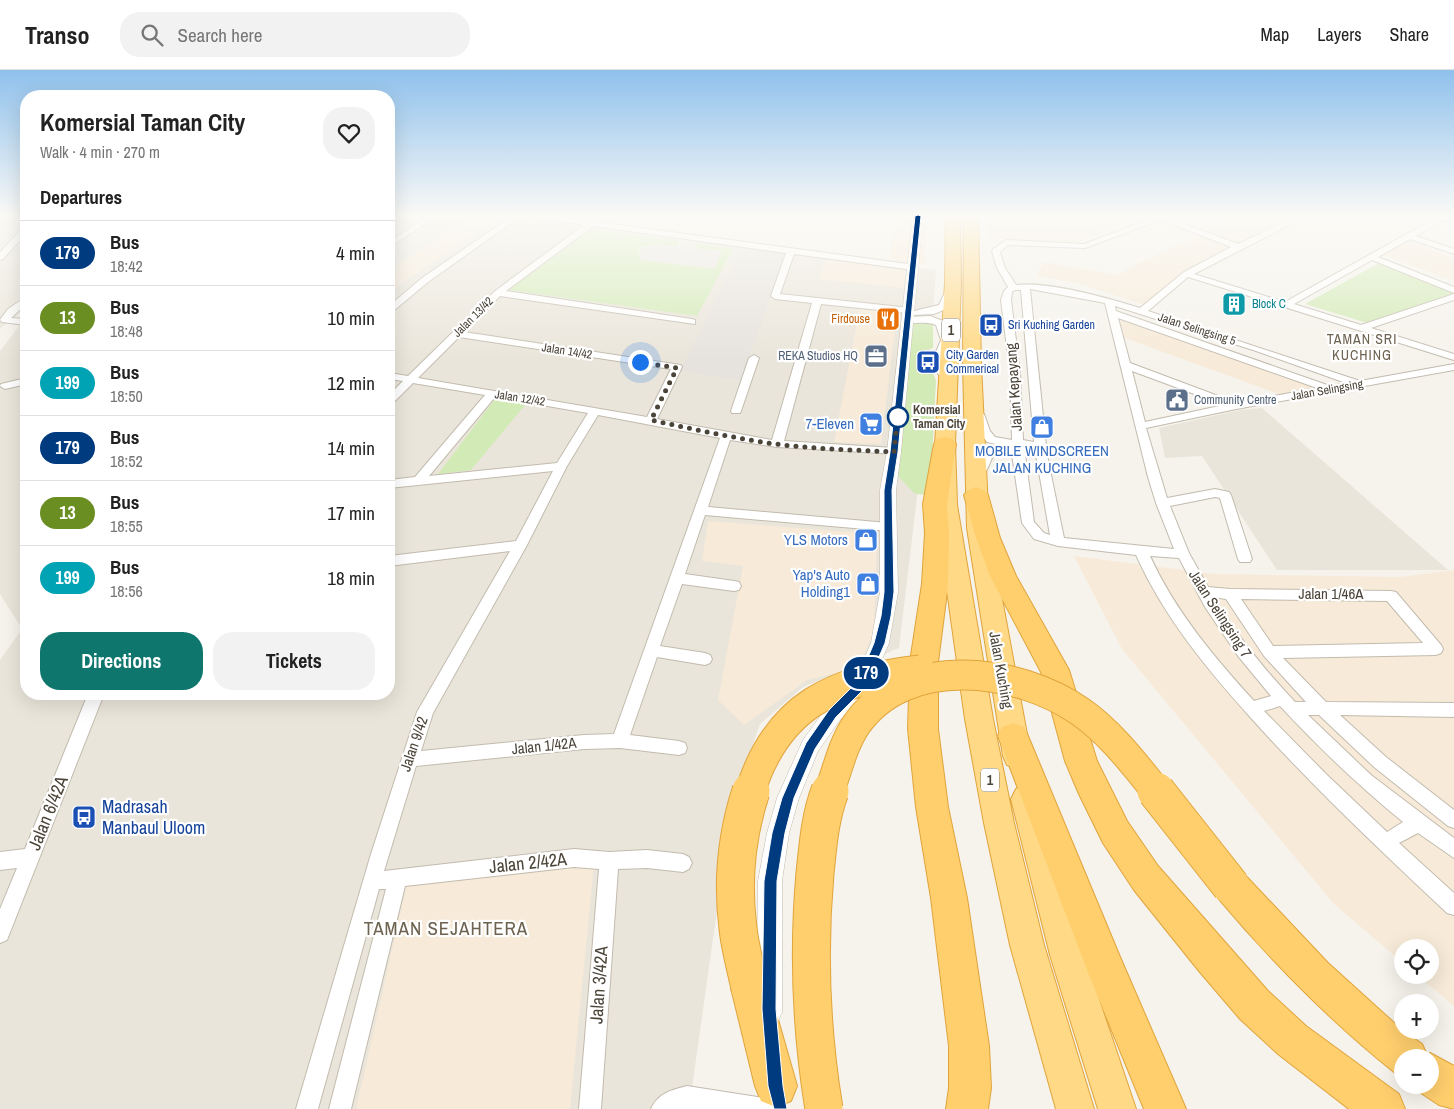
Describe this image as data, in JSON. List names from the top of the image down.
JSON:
{
  "streets": {
    "highway": ["1", "Jalan Kuching"],
    "street": [
      "Jalan 13/42",
      "Jalan Selingsing 5",
      "Jalan 14/42",
      "Jalan Kepayang",
      "Jalan Selingsing",
      "Jalan 12/42",
      "Jalan 1/46A",
      "Jalan Selingsing 7",
      "Jalan 9/42",
      "Jalan 1/42A",
      "Jalan 6/42A",
      "Jalan 2/42A",
      "Jalan 3/42A"
    ]
  },
  "crossings": [
    ["Jalan 13/42", "Jalan 14/42"],
    ["Jalan 13/42", "Jalan 12/42"],
    ["Jalan Selingsing 5", "Jalan Selingsing"],
    ["Jalan Selingsing 5", "Jalan Selingsing 7"],
    ["Jalan 14/42", "Jalan 12/42"],
    ["Jalan Kepayang", "Jalan Selingsing 7"],
    ["Jalan Selingsing", "Jalan Selingsing 7"],
    ["Jalan 12/42", "Jalan 9/42"],
    ["Jalan 1/46A", "Jalan Selingsing 7"],
    ["Jalan 9/42", "Jalan 1/42A"],
    ["Jalan 9/42", "Jalan 2/42A"],
    ["Jalan 2/42A", "Jalan 3/42A"]
  ],
  "districts": ["TAMAN SRI KUCHING", "TAMAN SEJAHTERA"],
  "places": {
    "building": ["Block C"],
    "restaurant": ["Firdouse"],
    "bus stop": ["Sri Kuching Garden", "City Garden Commerical", "Madrasah Manbaul Uloom"],
    "office": ["REKA Studios HQ"],
    "public building": ["Community Centre"],
    "other": ["Komersial Taman City"],
    "supermarket": ["7-Eleven"],
    "shop": ["MOBILE WINDSCREEN JALAN KUCHING", "YLS Motors", "Yap's Auto Holding1"]
  },
  "lines": ["bus line 179"],
  "page": {
    "header": "Transo",
    "search": "Search here",
    "nav": ["Map", "Layers", "Share"],
    "on_map": "179",
    "heading": [
      ["Komersial Taman City", "Walk · 4 min · 270 m"],
      "Departures"
    ],
    "list": [
      {
        "mark": "179",
        "name": "Bus",
        "note": "18:42",
        "value": "4 min"
      },
      {
        "mark": "13",
        "name": "Bus",
        "note": "18:48",
        "value": "10 min"
      },
      {
        "mark": "199",
        "name": "Bus",
        "note": "18:50",
        "value": "12 min"
      },
      {
        "mark": "179",
        "name": "Bus",
        "note": "18:52",
        "value": "14 min"
      },
      {
        "mark": "13",
        "name": "Bus",
        "note": "18:55",
        "value": "17 min"
      },
      {
        "mark": "199",
        "name": "Bus",
        "note": "18:56",
        "value": "18 min"
      }
    ],
    "buttons": ["Directions", "Tickets"],
    "map_buttons": ["+", "−"]
  }
}
